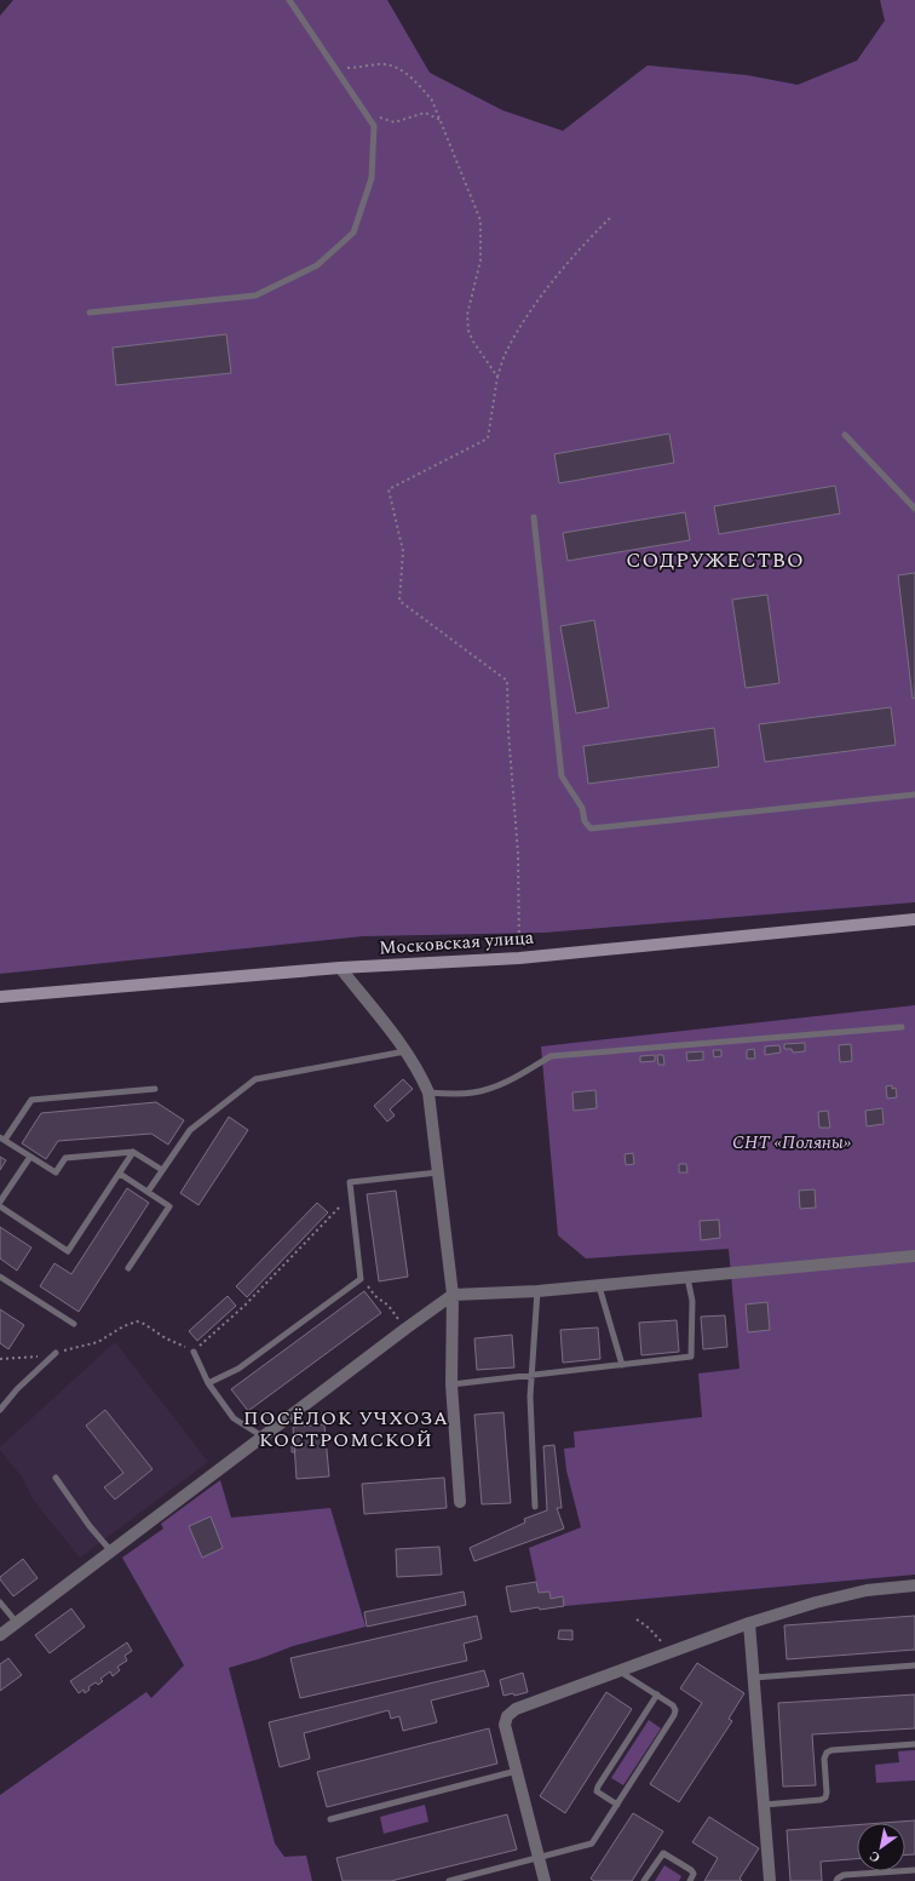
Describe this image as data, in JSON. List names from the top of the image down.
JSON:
{
  "streets": {
    "main road": ["Московская улица"]
  },
  "districts": ["СОДРУЖЕСТВО", "ПОСЁЛОК УЧХОЗА КОСТРОМСКОЙ"],
  "parks": ["СНТ «Поляны»"],
  "north": "bottom left"
}
